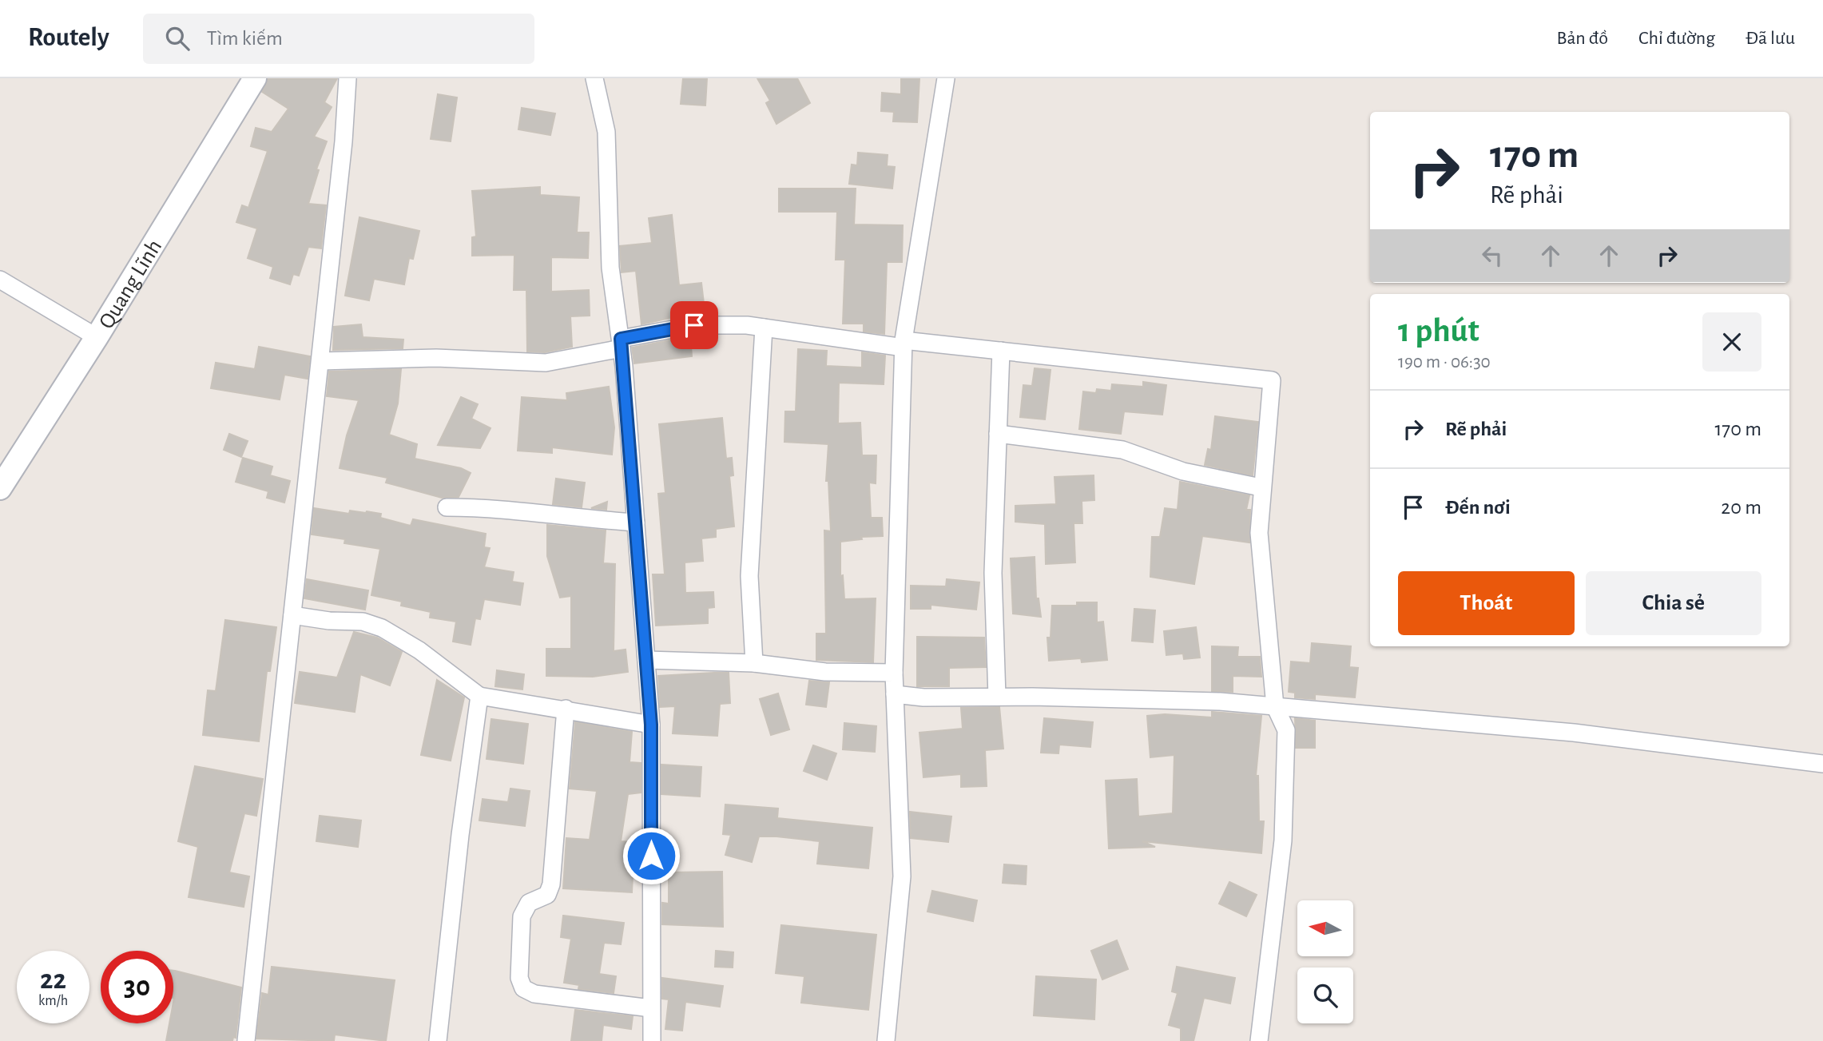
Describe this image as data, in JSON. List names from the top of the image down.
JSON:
{
  "streets": {
    "street": ["Quang Lĩnh"]
  },
  "north": "left",
  "page": {
    "header": "Routely",
    "search": "Tìm kiếm",
    "nav": ["Bản đồ", "Chỉ đường", "Đã lưu"],
    "turn": ["170 m", "Rẽ phải"],
    "heading": ["1 phút", "190 m · 06:30"],
    "list": [
      {
        "name": "Rẽ phải",
        "value": "170 m"
      },
      {
        "name": "Đến nơi",
        "value": "20 m"
      }
    ],
    "buttons": ["Thoát", "Chia sẻ"],
    "speed": "22 km/h",
    "limit": "30"
  }
}
